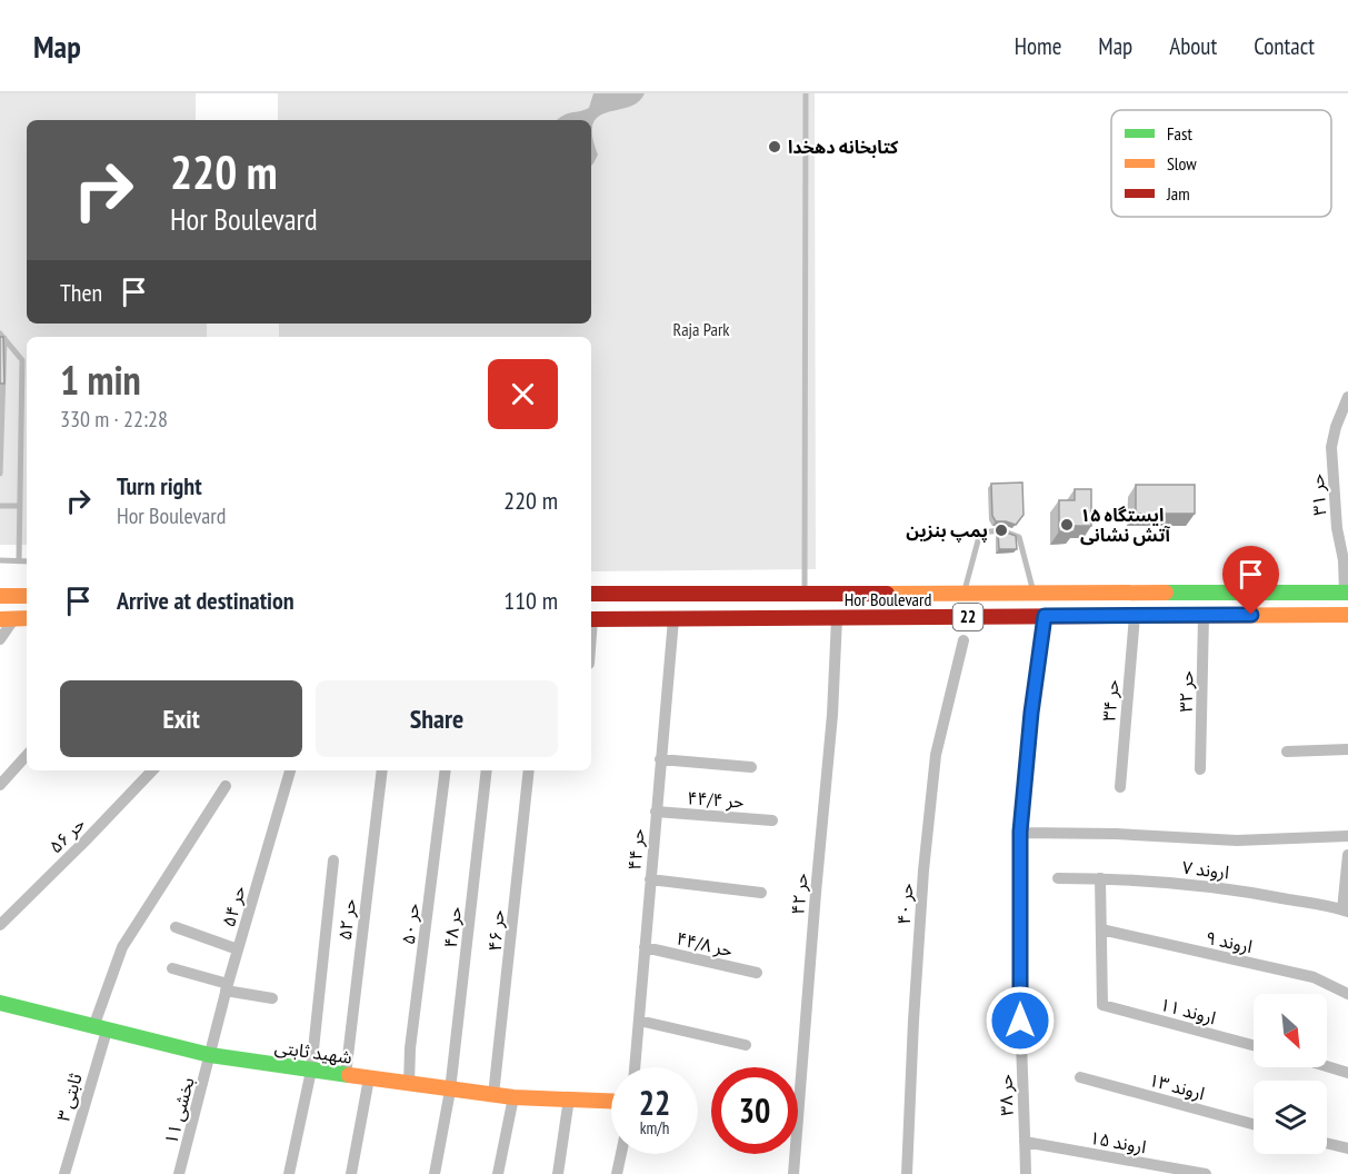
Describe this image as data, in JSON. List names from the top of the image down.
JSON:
{
  "streets": {
    "main road": ["Hor Boulevard", "22", "شهید ثابتی"],
    "street": [
      "حر ۳۱",
      "حر ۳۲",
      "حر ۳۴",
      "حر ۴۴/۴",
      "حر ۵۶",
      "حر ۴۴",
      "اروند ۷",
      "حر ۴۲",
      "حر ۴۰",
      "حر ۵۴",
      "حر ۵۲",
      "حر ۵۰",
      "حر ۴۸",
      "حر ۴۶",
      "اروند ۹",
      "حر ۴۴/۸",
      "اروند ۱۱",
      "اروند ۱۳",
      "حر ۳۸",
      "ثابتی ۳",
      "بخشی ۱۱",
      "اروند ۱۵"
    ]
  },
  "crossings": [
    ["حر ۳۱", "Hor Boulevard"],
    ["Hor Boulevard", "حر ۳۲"],
    ["Hor Boulevard", "حر ۳۴"],
    ["Hor Boulevard", "حر ۴۴"],
    ["Hor Boulevard", "حر ۴۲"],
    ["Hor Boulevard", "حر ۳۸"],
    ["حر ۴۴/۴", "حر ۴۴"],
    ["حر ۴۴", "حر ۴۴/۸"],
    ["حر ۵۴", "شهید ثابتی"],
    ["حر ۵۴", "بخشی ۱۱"],
    ["حر ۵۲", "شهید ثابتی"],
    ["حر ۵۰", "شهید ثابتی"],
    ["حر ۴۸", "شهید ثابتی"],
    ["حر ۴۶", "شهید ثابتی"],
    ["اروند ۹", "اروند ۱۱"],
    ["شهید ثابتی", "ثابتی ۳"],
    ["شهید ثابتی", "بخشی ۱۱"],
    ["حر ۳۸", "اروند ۱۵"]
  ],
  "parks": ["Raja Park"],
  "places": ["کتابخانه دهخدا", "ایستگاه ۱۵ آتش نشانی", "پمپ بنزین"],
  "legend": ["Fast", "Slow", "Jam"],
  "north": "bottom right",
  "page": {
    "header": "Map",
    "nav": [
      "Home",
      "Map",
      "About",
      "Contact"
    ],
    "turn": ["220 m", "Hor Boulevard"],
    "then": "Then",
    "heading": ["1 min", "330 m · 22:28"],
    "list": [
      {
        "name": "Turn right",
        "note": "Hor Boulevard",
        "value": "220 m"
      },
      {
        "name": "Arrive at destination",
        "value": "110 m"
      }
    ],
    "buttons": ["Exit", "Share"],
    "speed": "22 km/h",
    "limit": "30"
  }
}
